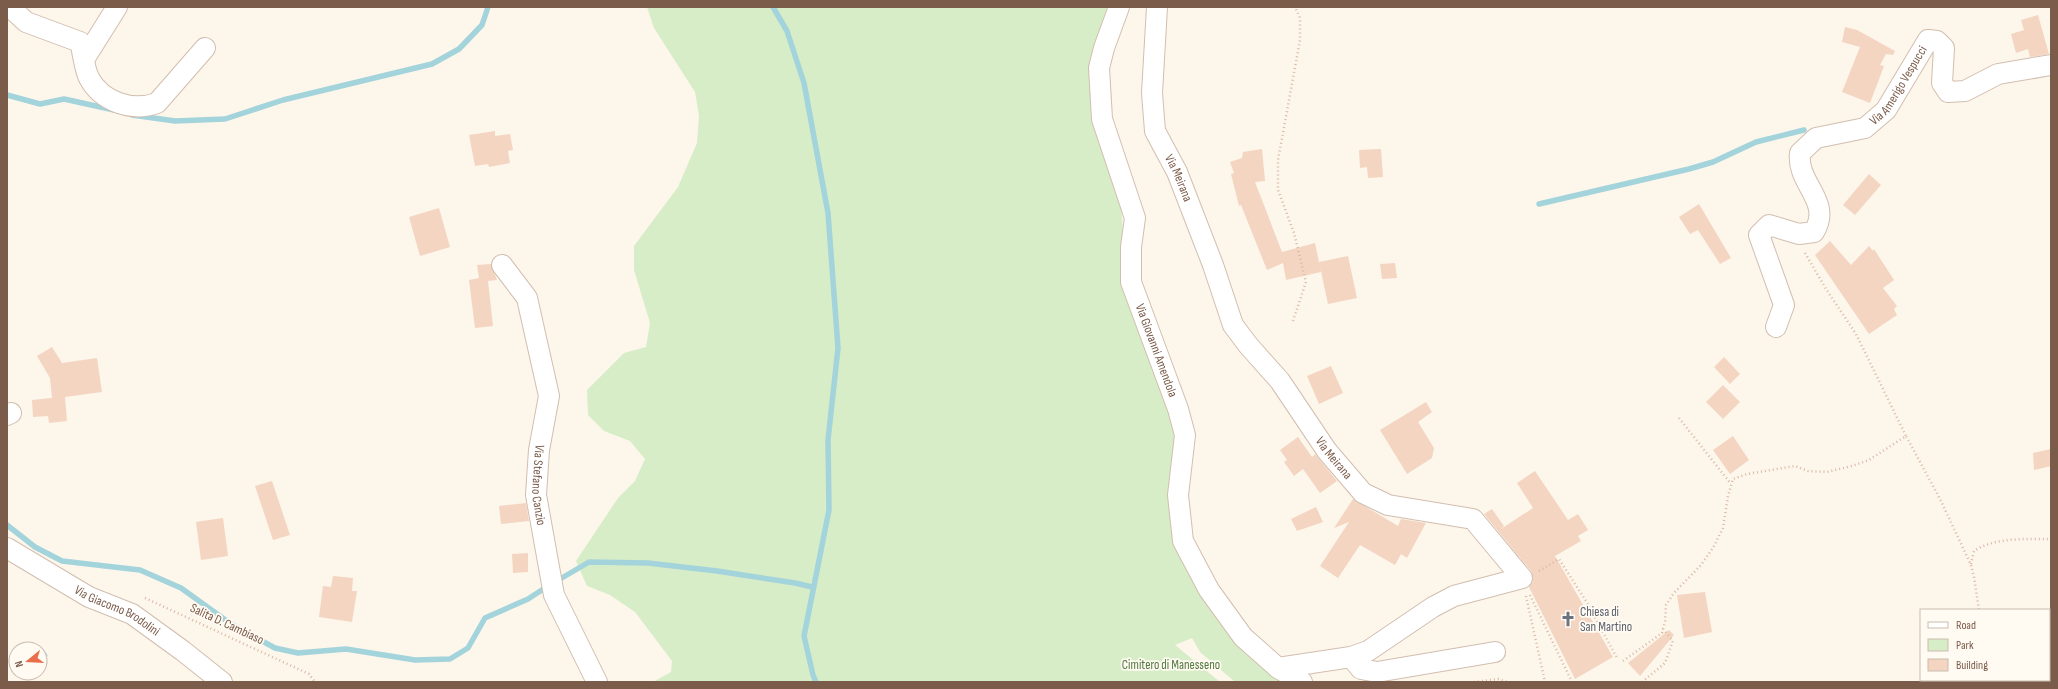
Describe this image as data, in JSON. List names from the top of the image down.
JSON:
{
  "streets": {
    "street": [
      "Via Amerigo Vespucci",
      "Via Meirana",
      "Via Giovanni Amendola",
      "Via Stefano Canzio",
      "Via Giacomo Brodolini"
    ],
    "path": ["Salita D. Cambiaso"]
  },
  "parks": ["Cimitero di Manesseno"],
  "places": {
    "church": ["Chiesa di San Martino"]
  },
  "legend": ["Road", "Park", "Building"],
  "north": "left"
}
